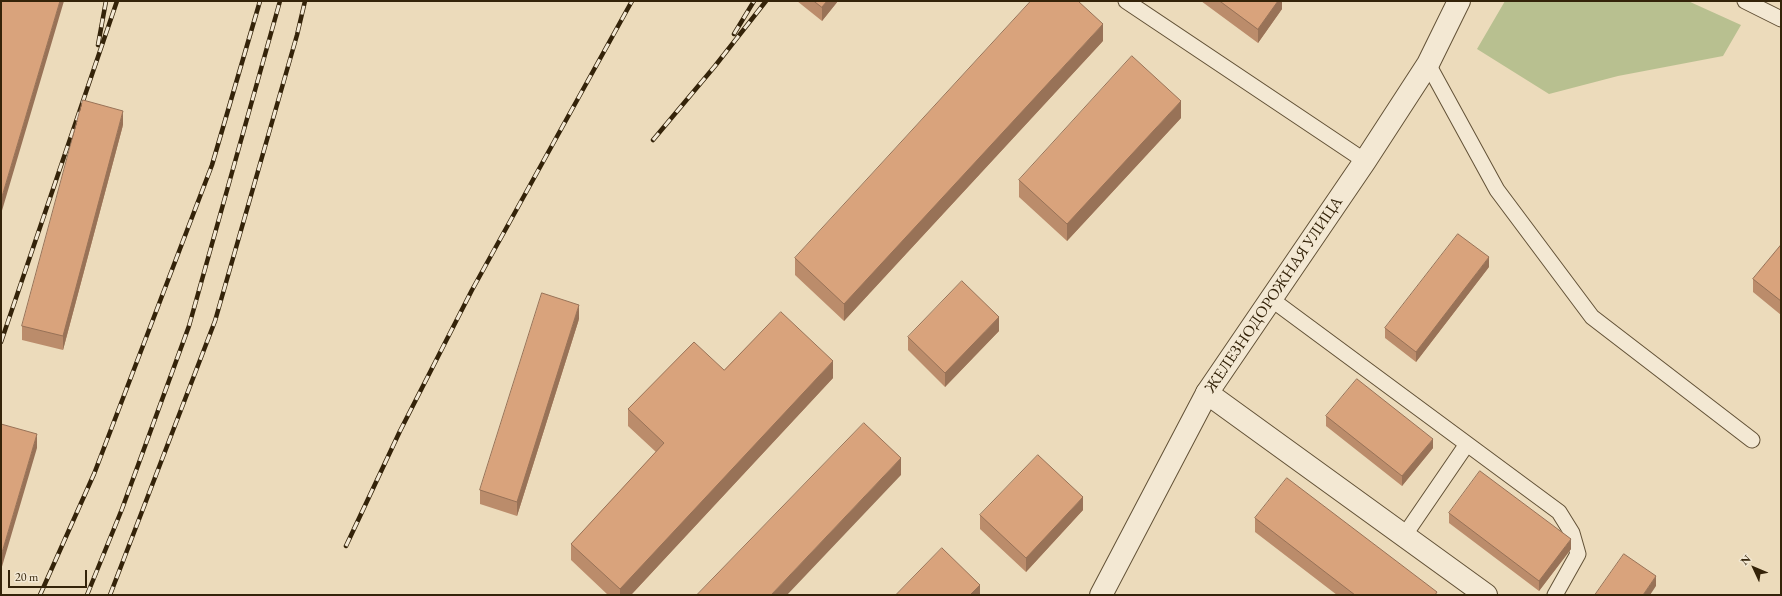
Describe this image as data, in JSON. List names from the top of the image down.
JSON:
{
  "streets": {
    "street": ["ЖЕЛЕЗНОДОРОЖНАЯ УЛИЦА"]
  },
  "scale_bar": "20 m",
  "north": "top left"
}
